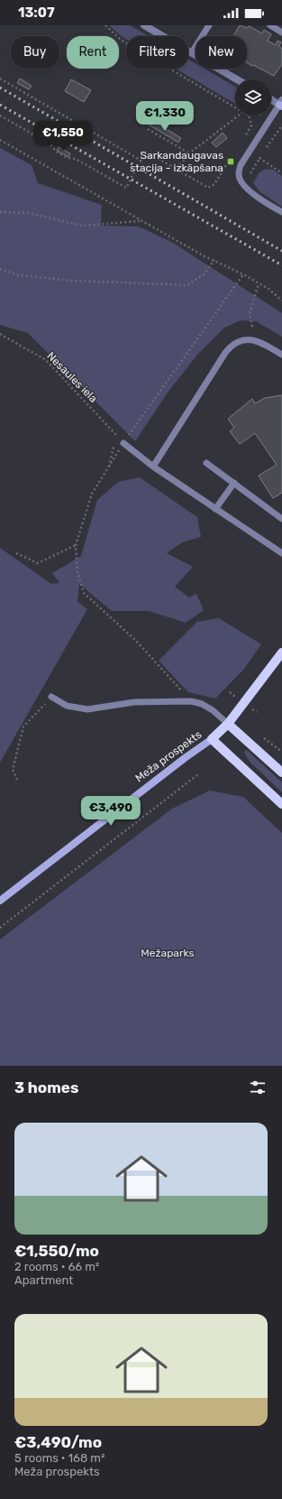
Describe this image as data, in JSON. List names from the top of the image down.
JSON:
{
  "streets": {
    "main road": ["Meža prospekts"],
    "path": ["Nesaules iela"]
  },
  "parks": ["Mežaparks"],
  "places": {
    "transit": ["Sarkandaugavas stacija - izkāpšana"]
  },
  "page": {
    "status": "13:07",
    "chip": [
      "Buy",
      "Rent",
      "Filters",
      "New"
    ],
    "price": ["€1,330", "€1,550", "€3,490"],
    "heading": "3 homes",
    "list": [
      {
        "name": "€1,550/mo",
        "note": "2 rooms · 66 m² · Apartment"
      },
      {
        "name": "€3,490/mo",
        "note": "5 rooms · 168 m² · Meža prospekts"
      }
    ]
  }
}
